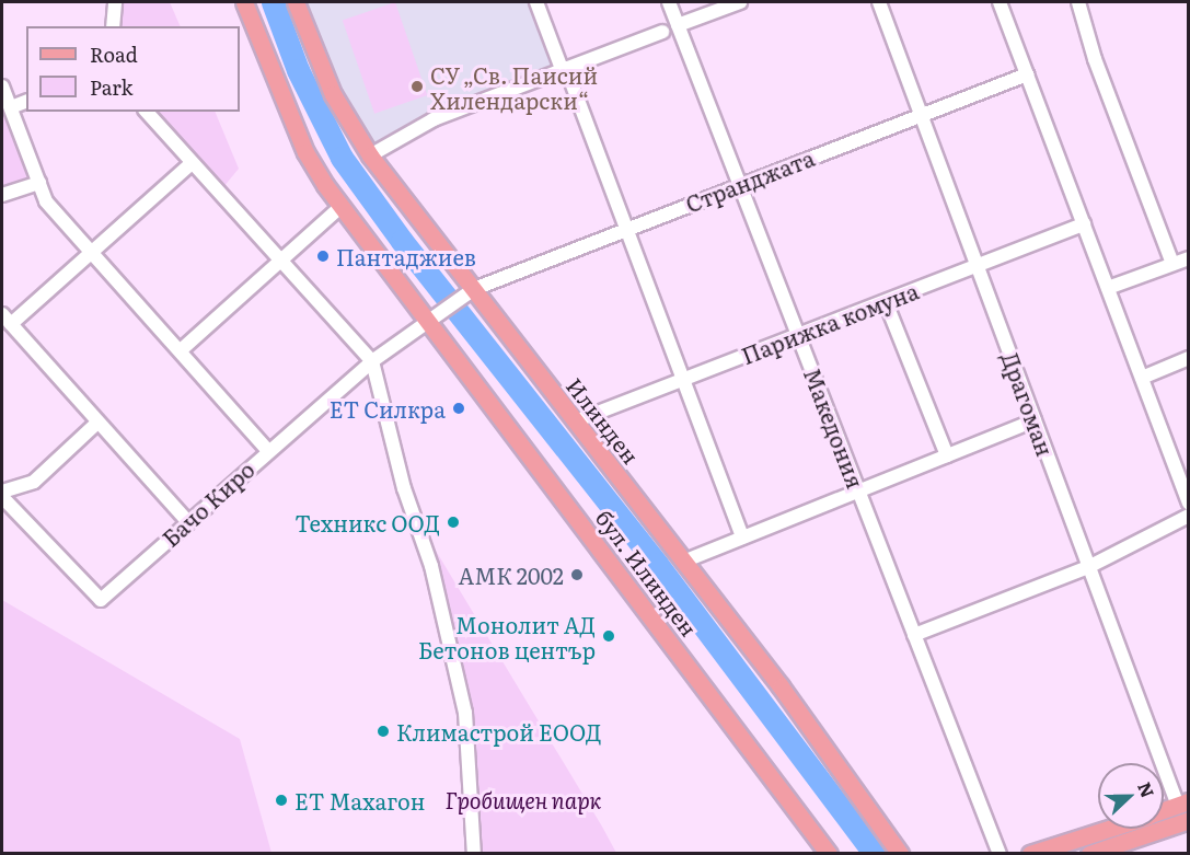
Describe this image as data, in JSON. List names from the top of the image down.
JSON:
{
  "streets": {
    "main road": ["Илинден", "бул. Илинден"],
    "street": [
      "Странджата",
      "Парижка комуна",
      "Драгоман",
      "Македония",
      "Бачо Киро"
    ]
  },
  "crossings": [
    ["Странджата", "Драгоман"],
    ["Странджата", "Илинден"],
    ["Странджата", "Македония"],
    ["Странджата", "Бачо Киро"],
    ["Парижка комуна", "Драгоман"],
    ["Парижка комуна", "Илинден"],
    ["Парижка комуна", "Македония"],
    ["Бачо Киро", "бул. Илинден"]
  ],
  "parks": ["Гробищен парк"],
  "places": [
    "СУ „Св. Паисий Хилендарски“",
    "Пантаджиев",
    "ЕТ Силкра",
    "Техникс ООД",
    "АМК 2002",
    "Монолит АД Бетонов център",
    "Климастрой ЕООД",
    "ЕТ Махагон"
  ],
  "legend": ["Road", "Park"],
  "north": "right"
}
